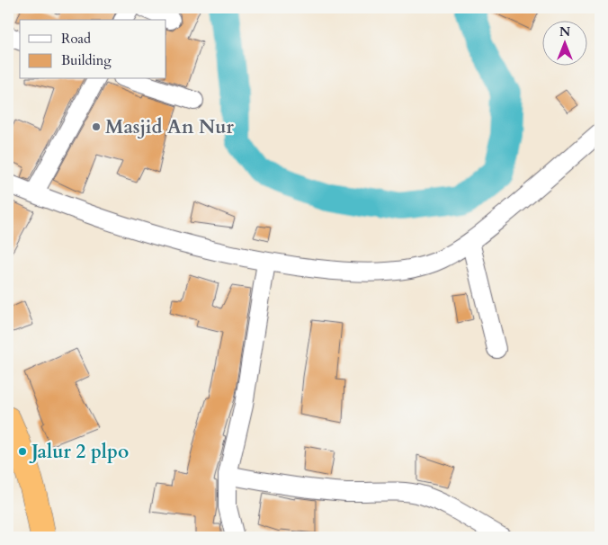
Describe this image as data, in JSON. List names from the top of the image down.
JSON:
{
  "places": ["Masjid An Nur", "Jalur 2 plpo"],
  "legend": ["Road", "Building"],
  "north": "top"
}
